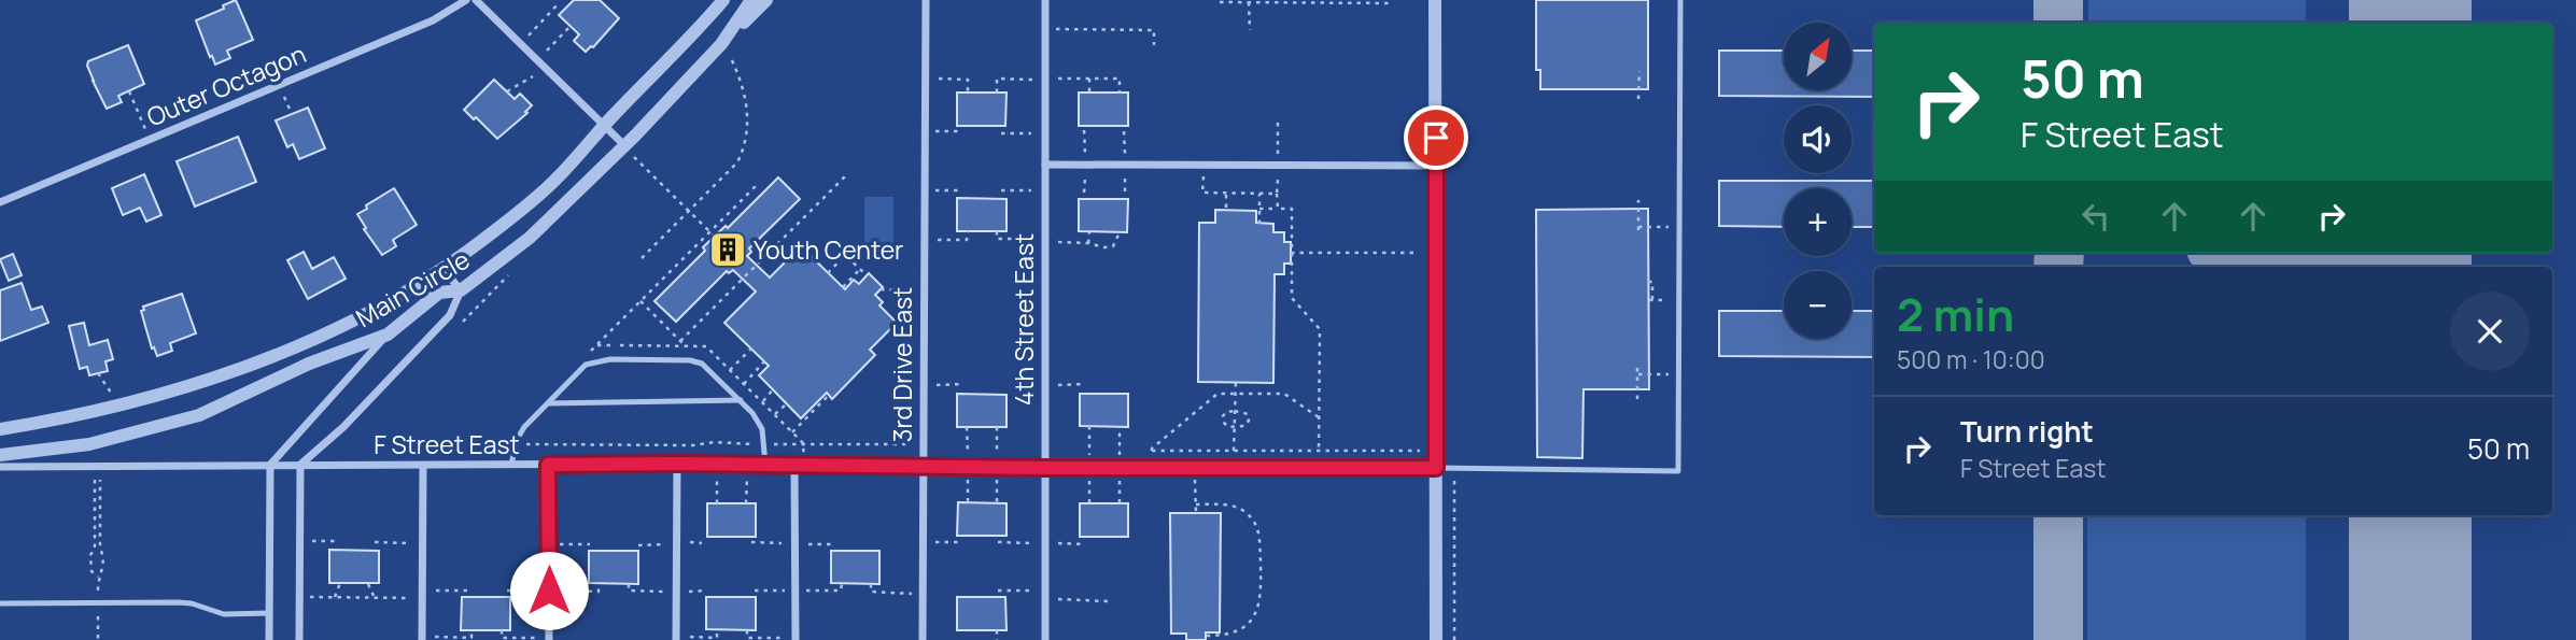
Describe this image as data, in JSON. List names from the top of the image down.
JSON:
{
  "streets": {
    "street": [
      "Outer Octagon",
      "Main Circle",
      "4th Street East",
      "3rd Drive East",
      "F Street East"
    ]
  },
  "crossings": [
    ["4th Street East", "F Street East"],
    ["3rd Drive East", "F Street East"]
  ],
  "places": {
    "building": ["Youth Center"]
  },
  "north": "top right",
  "page": {
    "map_buttons": ["+", "−"],
    "turn": ["50 m", "F Street East"],
    "heading": ["2 min", "500 m · 10:00"],
    "list": [
      {
        "name": "Turn right",
        "note": "F Street East",
        "value": "50 m"
      }
    ]
  }
}
